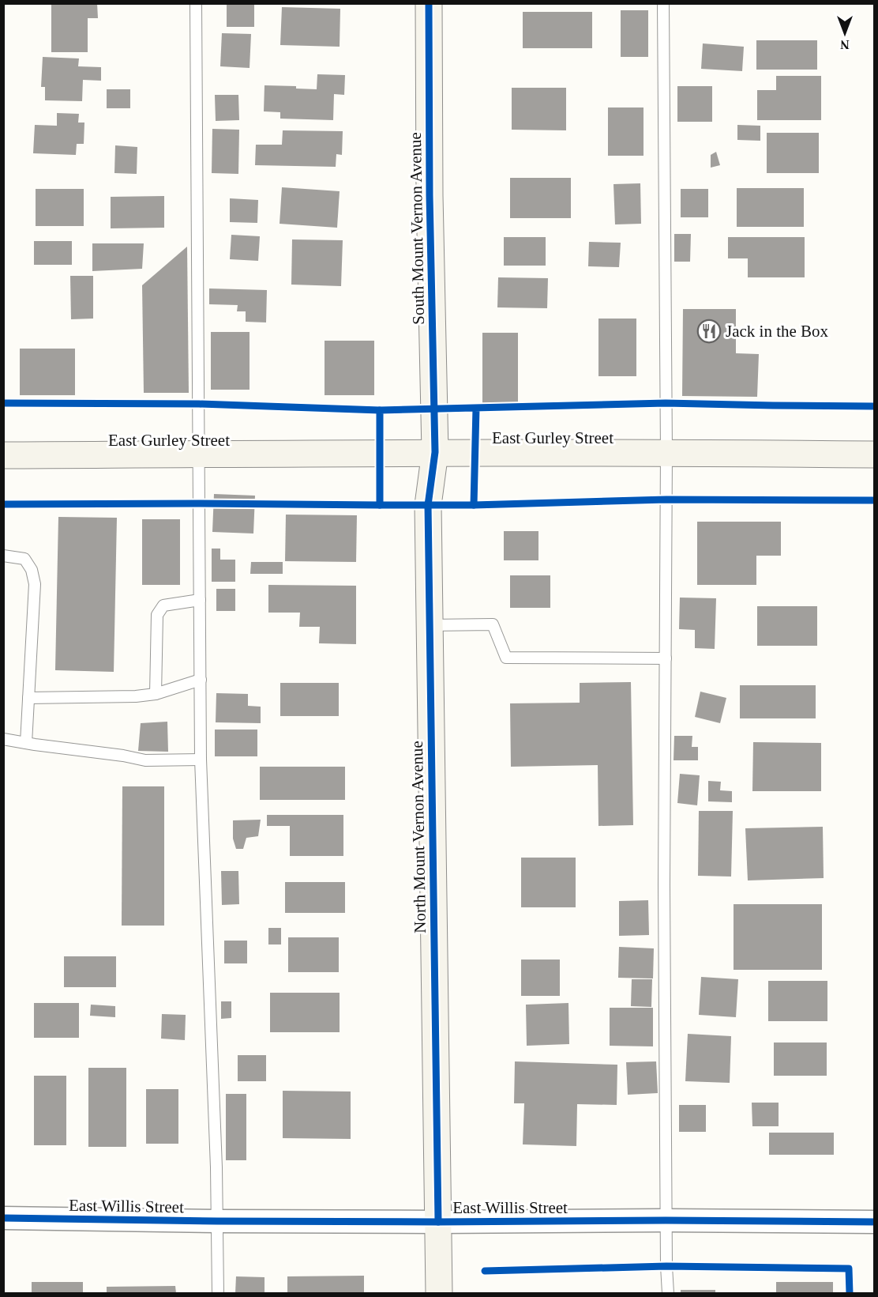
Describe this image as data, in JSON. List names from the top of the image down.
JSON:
{
  "streets": {
    "street": [
      "South Mount Vernon Avenue",
      "East Gurley Street",
      "North Mount Vernon Avenue",
      "East Willis Street"
    ]
  },
  "crossings": [
    ["South Mount Vernon Avenue", "East Gurley Street"],
    ["South Mount Vernon Avenue", "North Mount Vernon Avenue"],
    ["East Gurley Street", "North Mount Vernon Avenue"],
    ["North Mount Vernon Avenue", "East Willis Street"]
  ],
  "places": {
    "restaurant": ["Jack in the Box"]
  },
  "north": "bottom"
}
